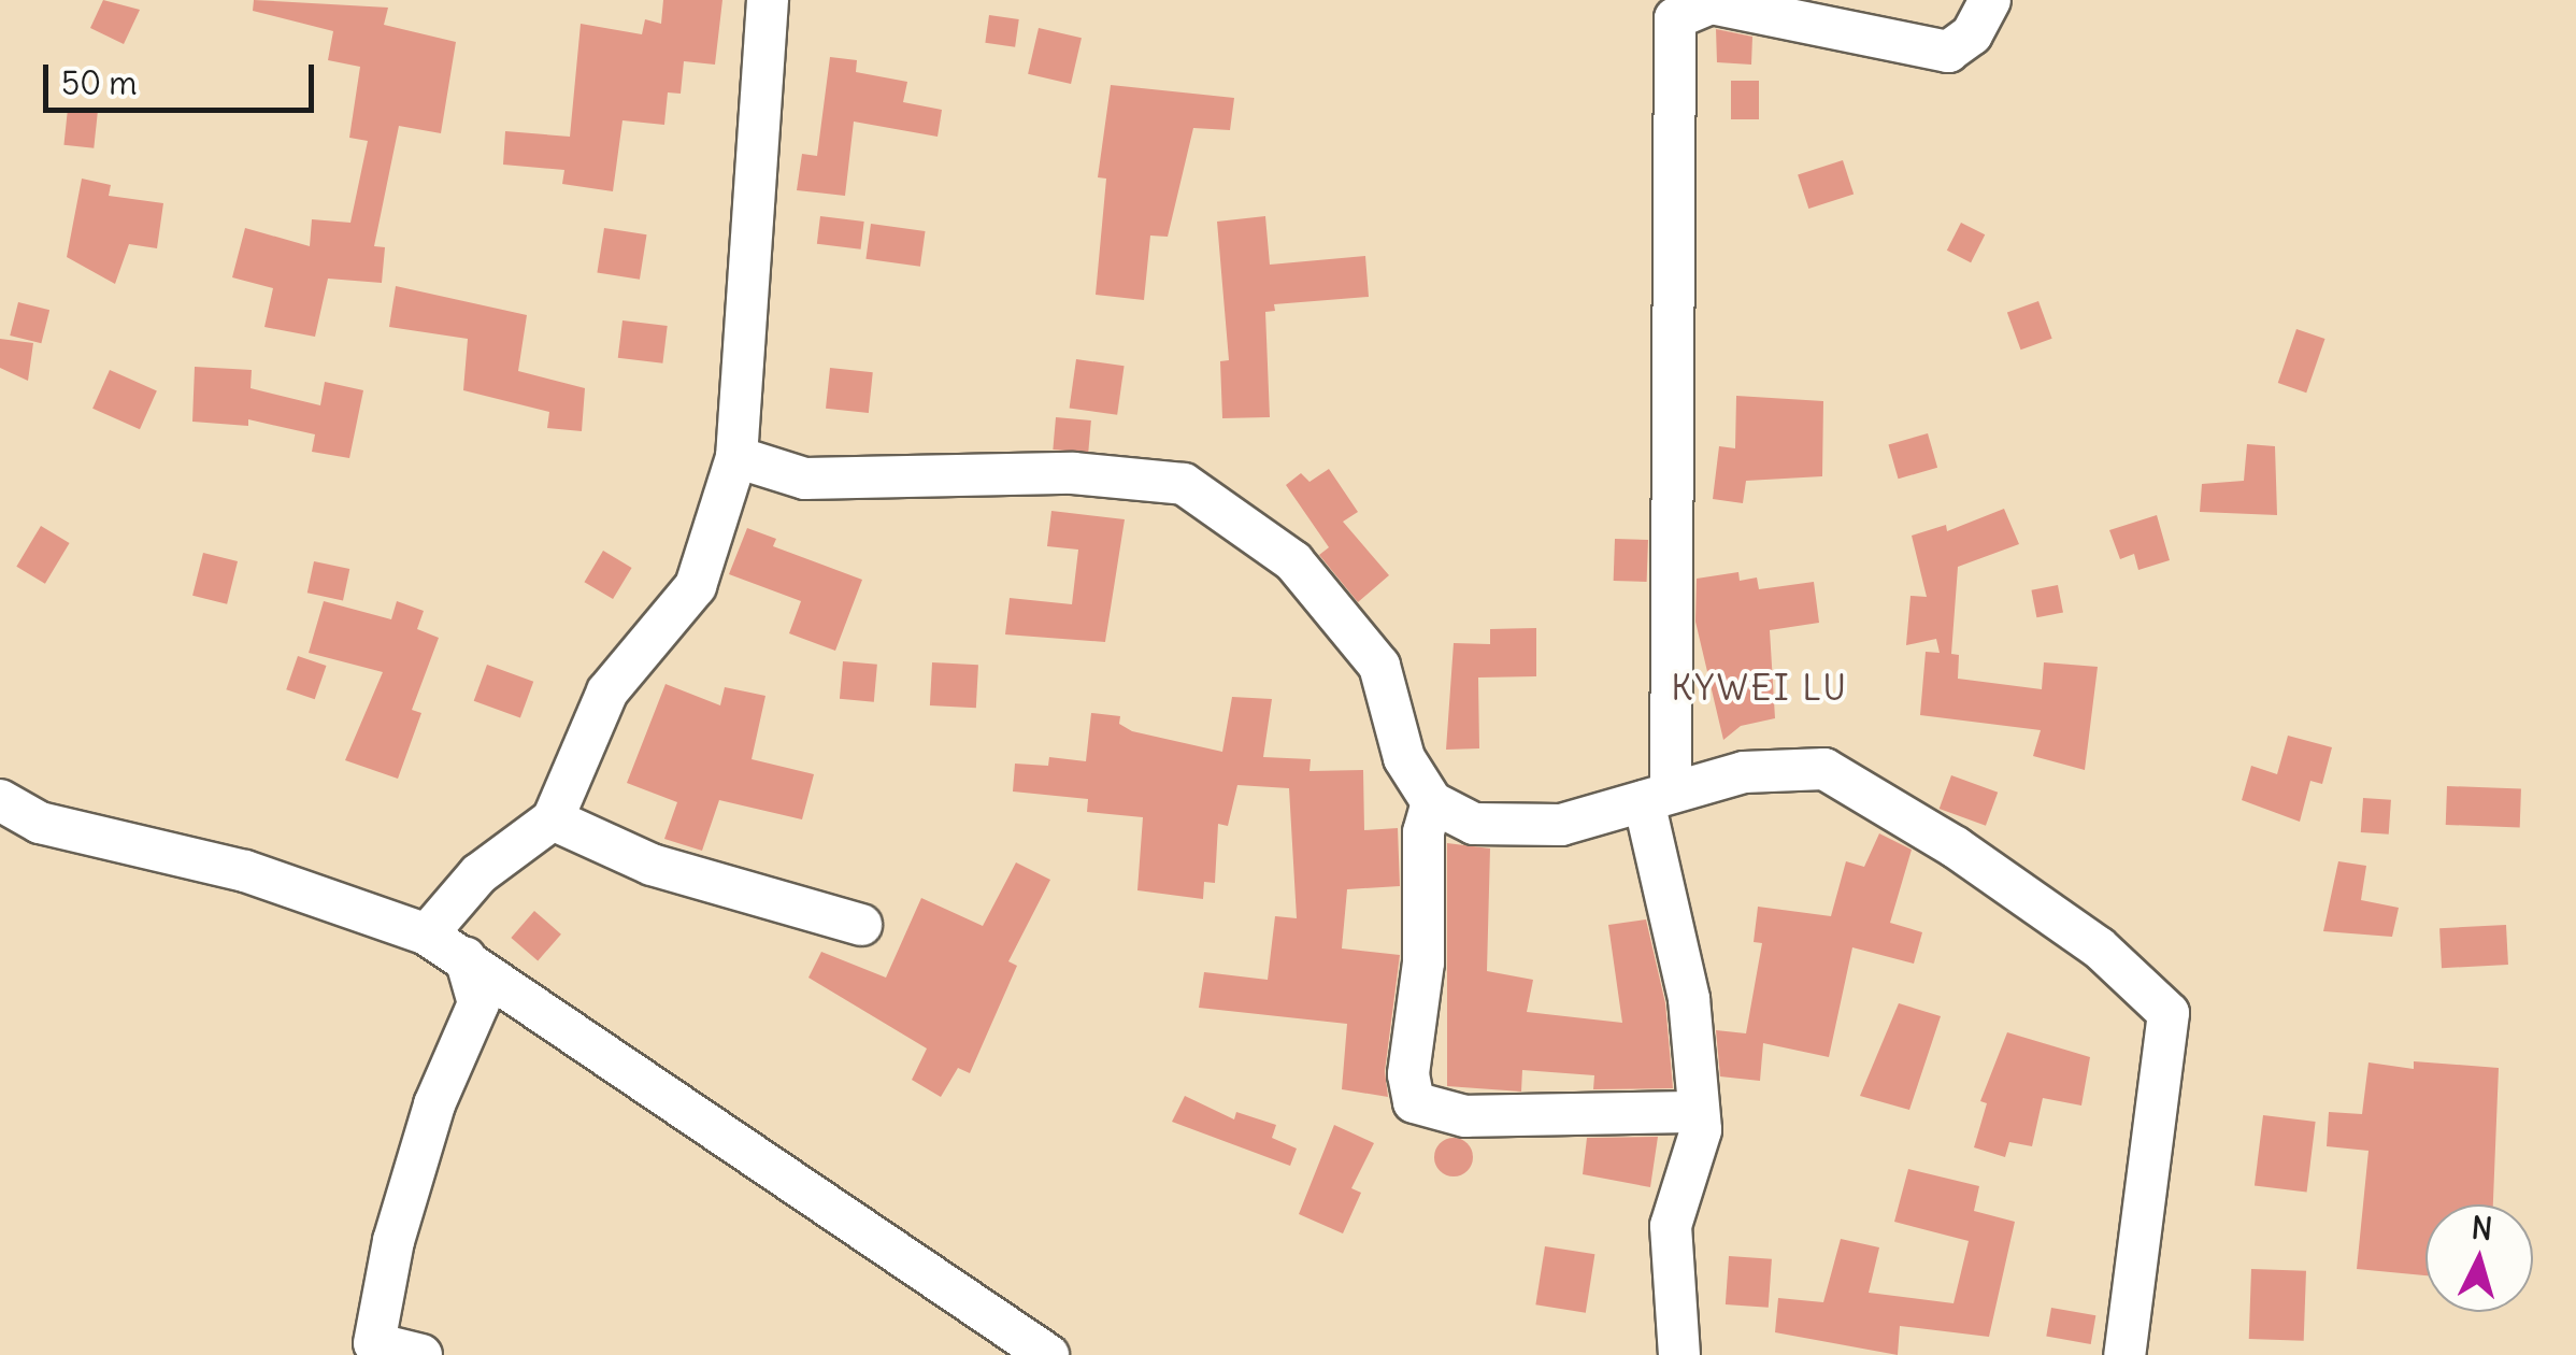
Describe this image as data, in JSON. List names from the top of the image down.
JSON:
{
  "districts": ["KYWEI LU"],
  "scale_bar": "50 m",
  "north": "top"
}
